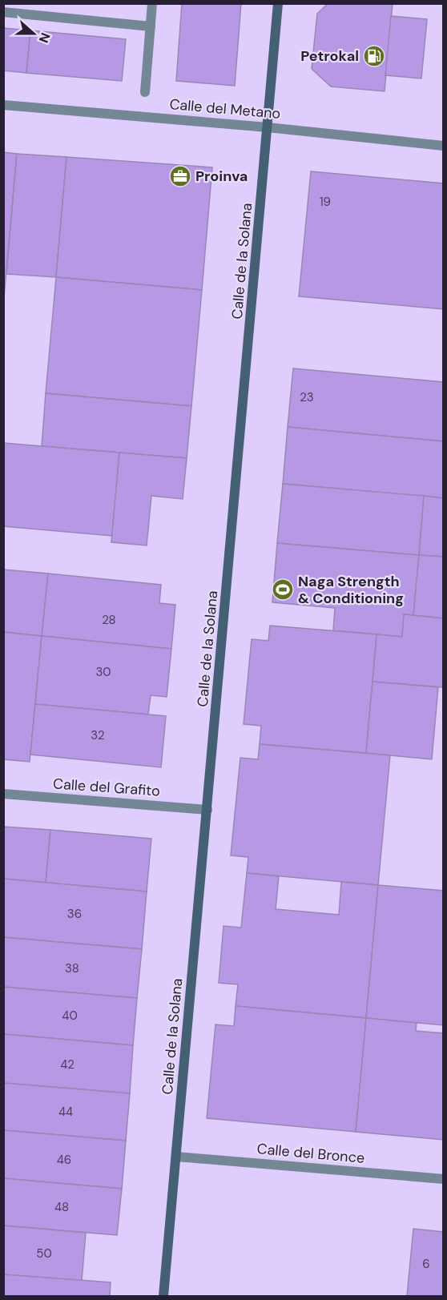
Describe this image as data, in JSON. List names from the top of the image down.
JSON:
{
  "streets": {
    "street": [
      "Calle del Metano",
      "Calle de la Solana",
      "Calle del Grafito",
      "Calle del Bronce"
    ]
  },
  "crossings": [
    ["Calle del Metano", "Calle de la Solana"],
    ["Calle de la Solana", "Calle del Grafito"],
    ["Calle de la Solana", "Calle del Bronce"]
  ],
  "places": {
    "fuel station": ["Petrokal"],
    "office": ["Proinva"],
    "sports": ["Naga Strength & Conditioning"]
  },
  "house_numbers": [
    "19",
    "23",
    "28",
    "30",
    "32",
    "36",
    "38",
    "40",
    "42",
    "44",
    "46",
    "48",
    "50",
    "6"
  ],
  "north": "right"
}
